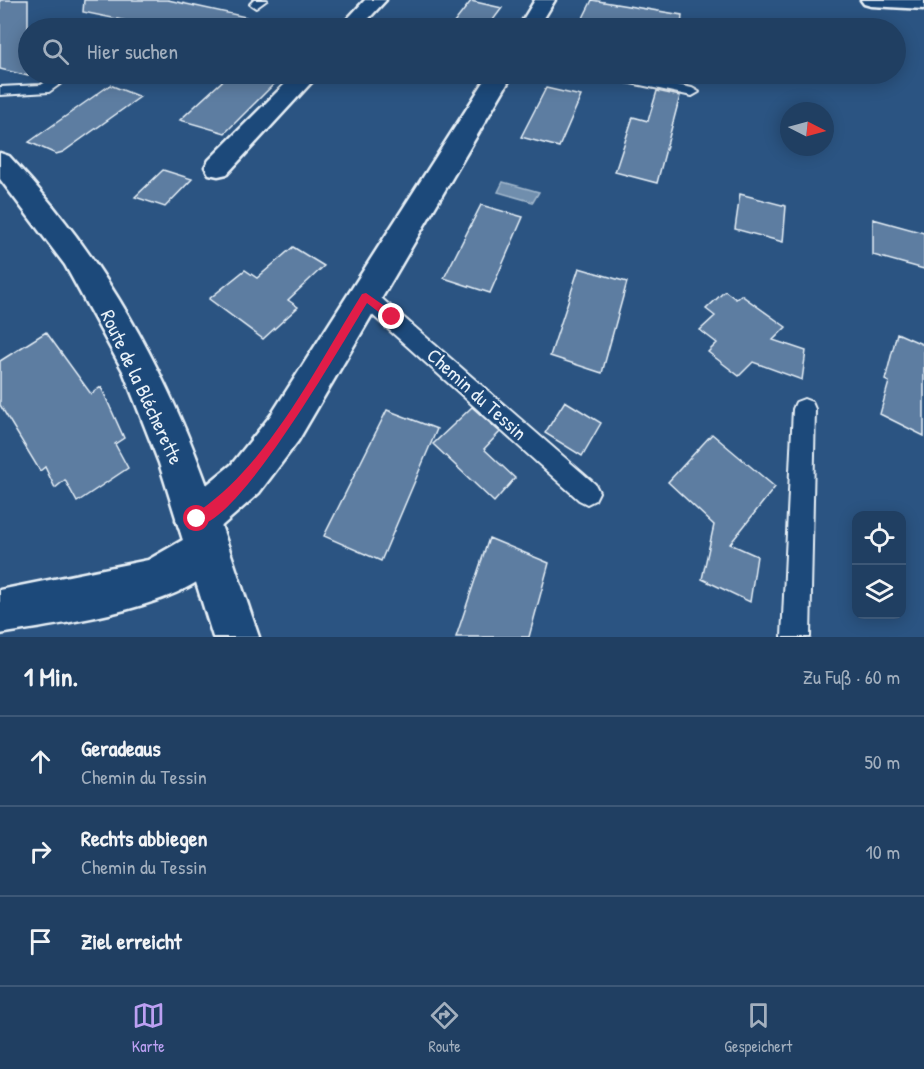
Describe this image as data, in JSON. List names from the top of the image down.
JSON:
{
  "streets": {
    "street": ["Route de la Blécherette"],
    "lane": ["Chemin du Tessin"]
  },
  "north": "right",
  "page": {
    "search": "Hier suchen",
    "heading": ["1 Min.", "Zu Fuß · 60 m"],
    "list": [
      ["Geradeaus", "Chemin du Tessin", "50 m"],
      ["Rechts abbiegen", "Chemin du Tessin", "10 m"],
      "Ziel erreicht"
    ],
    "nav": ["Karte", "Route", "Gespeichert"]
  }
}
